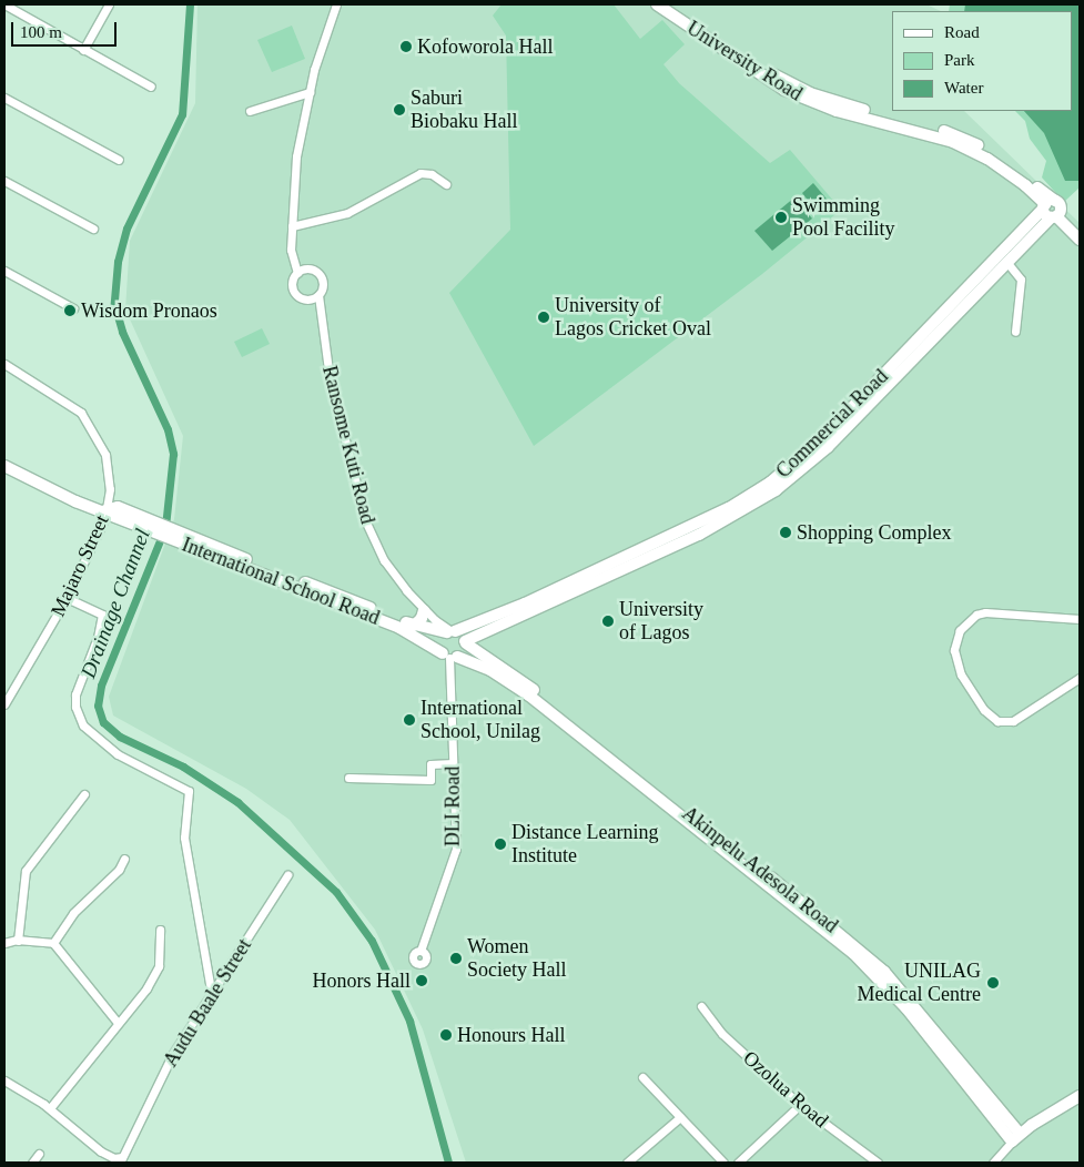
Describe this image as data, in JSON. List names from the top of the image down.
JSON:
{
  "streets": {
    "street": [
      "University Road",
      "Commercial Road",
      "Ransome Kuti Road",
      "Majaro Street",
      "International School Road",
      "DLI Road",
      "Akinpelu Adesola Road",
      "Audu Baale Street",
      "Ozolua Road"
    ]
  },
  "crossings": [
    ["University Road", "Commercial Road"],
    ["Commercial Road", "Ransome Kuti Road"],
    ["Commercial Road", "International School Road"],
    ["Commercial Road", "Akinpelu Adesola Road"],
    ["Ransome Kuti Road", "International School Road"],
    ["Ransome Kuti Road", "Akinpelu Adesola Road"],
    ["Majaro Street", "International School Road"],
    ["International School Road", "DLI Road"],
    ["International School Road", "Akinpelu Adesola Road"],
    ["DLI Road", "Akinpelu Adesola Road"]
  ],
  "water": ["Drainage Channel"],
  "places": [
    "Kofoworola Hall",
    "Saburi Biobaku Hall",
    "Swimming Pool Facility",
    "Wisdom Pronaos",
    "University of Lagos Cricket Oval",
    "Shopping Complex",
    "University of Lagos",
    "International School, Unilag",
    "Distance Learning Institute",
    "Women Society Hall",
    "Honors Hall",
    "UNILAG Medical Centre",
    "Honours Hall"
  ],
  "legend": ["Road", "Park", "Water"],
  "scale_bar": "100 m"
}
